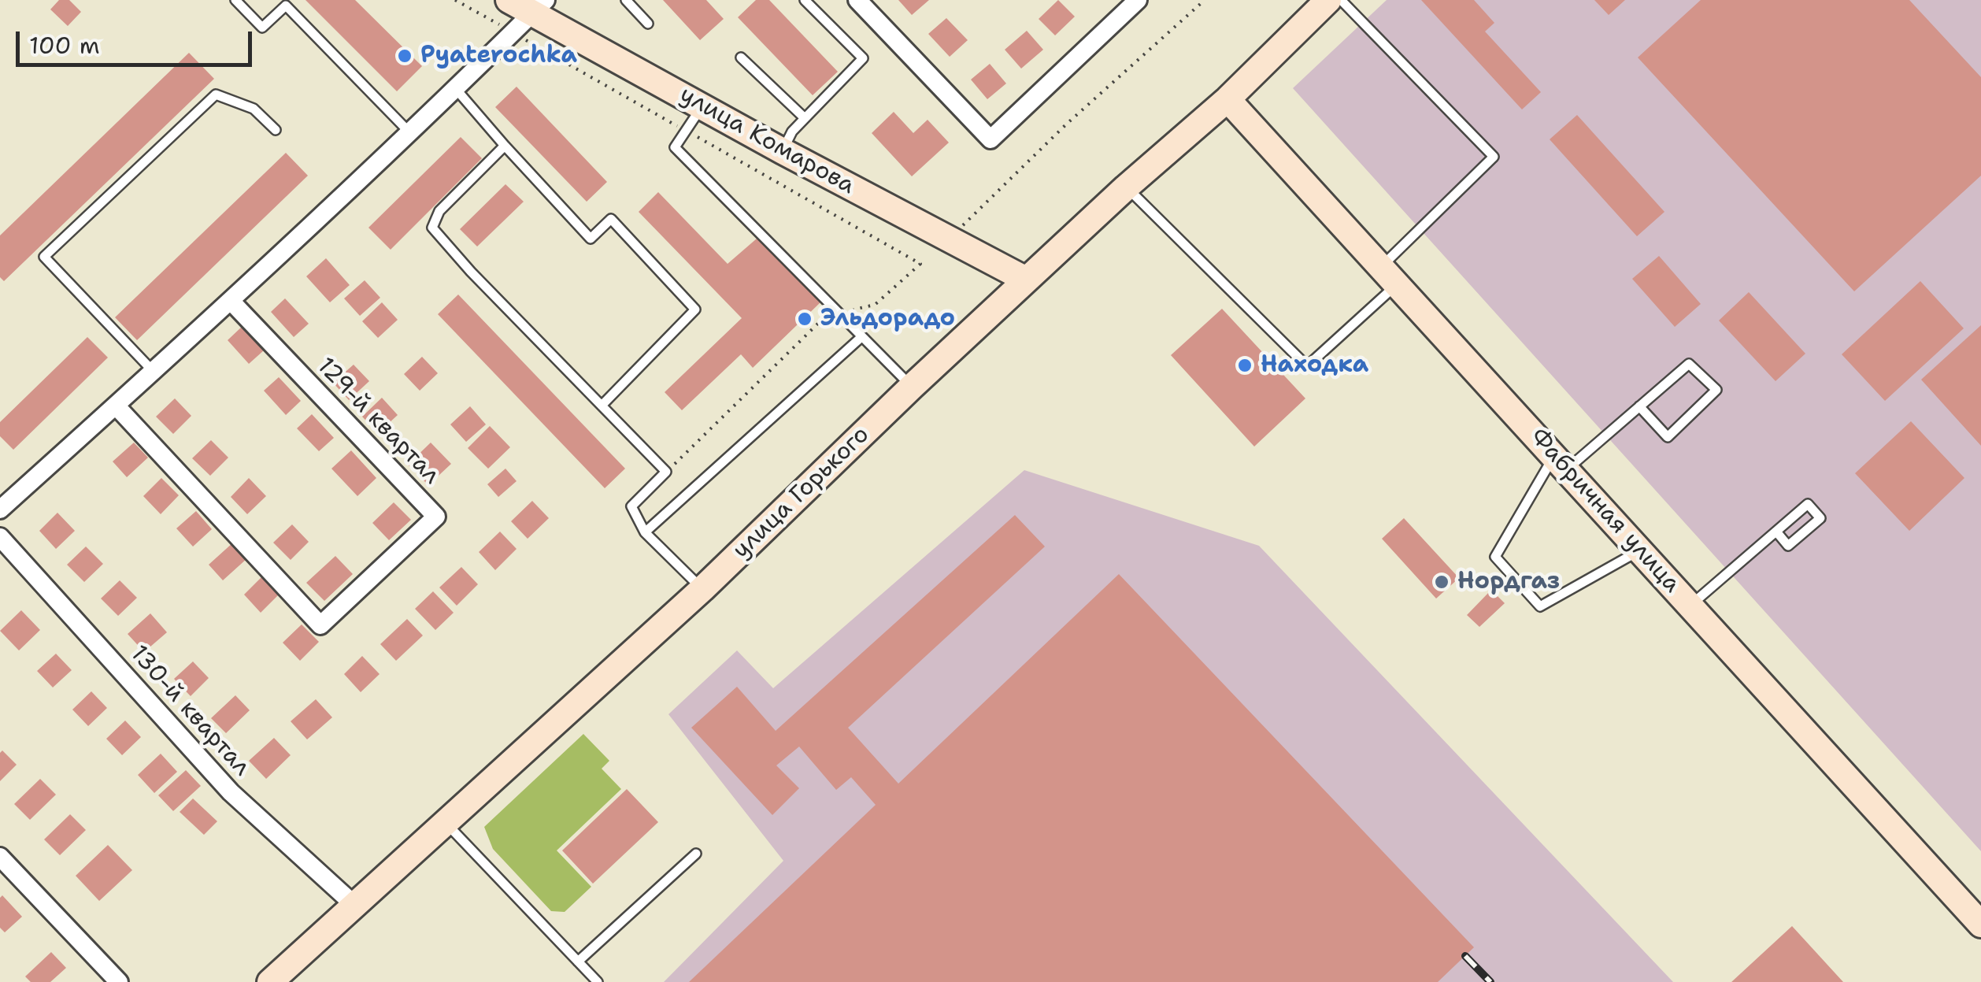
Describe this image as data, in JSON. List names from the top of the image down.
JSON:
{
  "streets": {
    "main road": ["улица Комарова", "улица Горького", "Фабричная улица"],
    "street": ["129-й квартал", "130-й квартал"]
  },
  "crossings": [
    ["улица Комарова", "улица Горького"],
    ["улица Горького", "Фабричная улица"],
    ["улица Горького", "130-й квартал"]
  ],
  "places": [
    "Pyaterochka",
    "Эльдорадо",
    "Находка",
    "Нордгаз"
  ],
  "scale_bar": "100 m"
}
